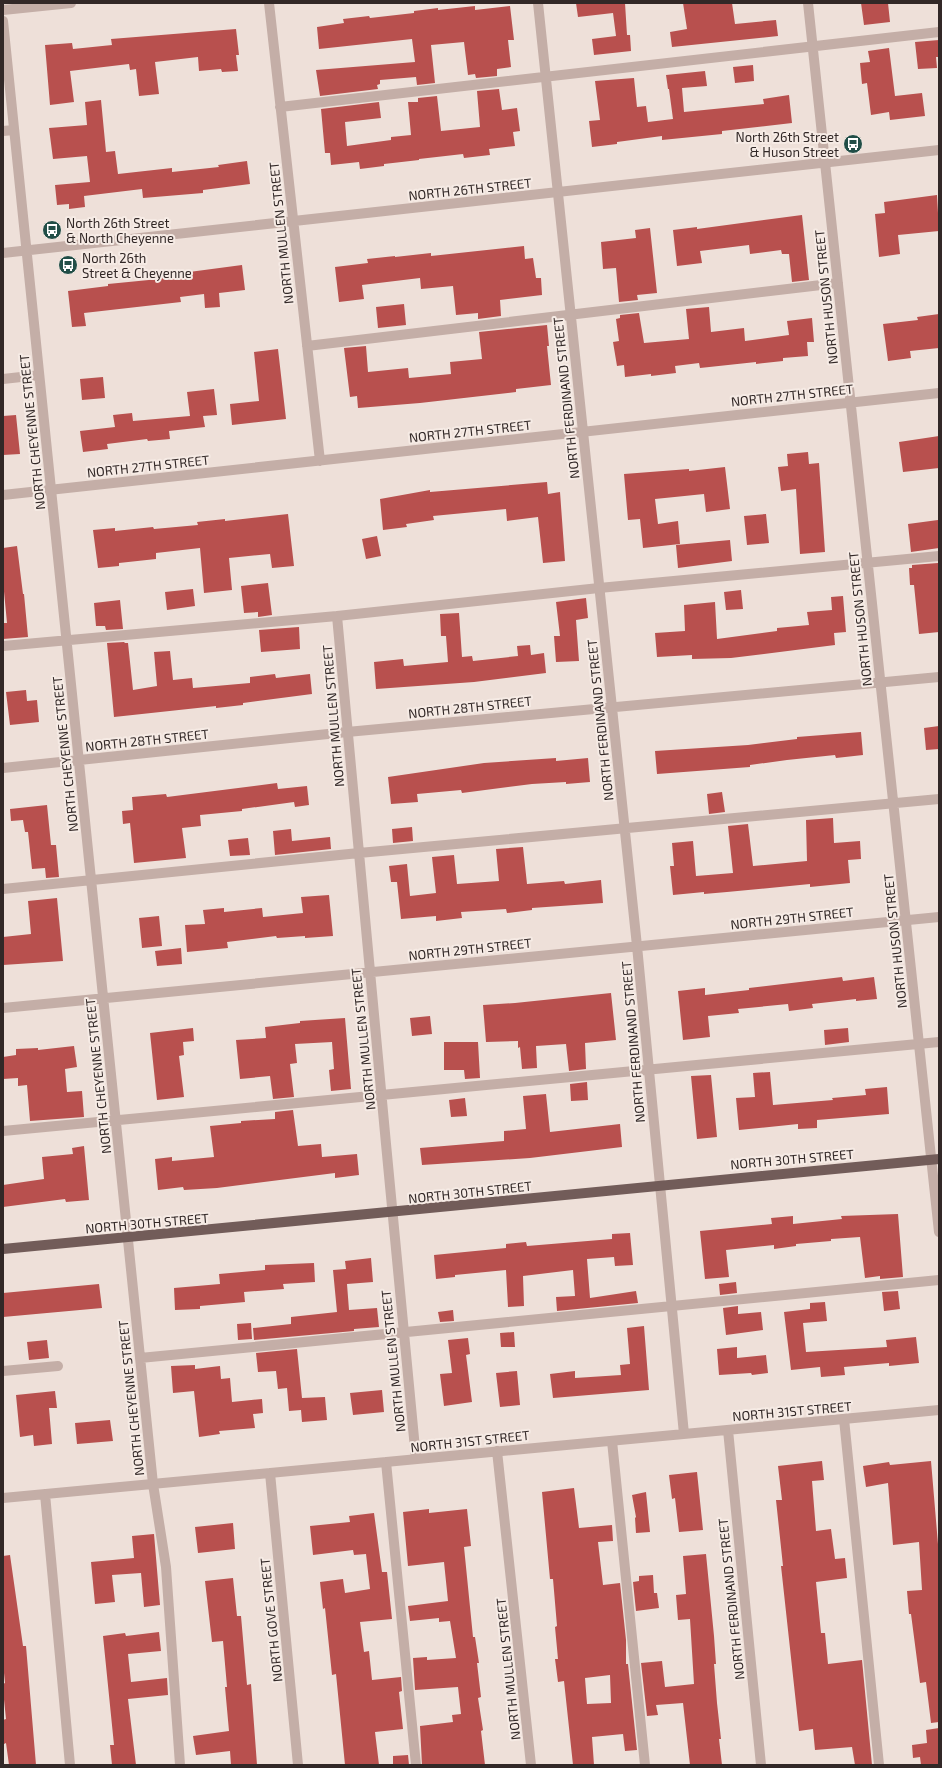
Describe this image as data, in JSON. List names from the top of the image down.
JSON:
{
  "streets": {
    "main road": ["NORTH 30TH STREET"],
    "street": [
      "NORTH 26TH STREET",
      "NORTH MULLEN STREET",
      "NORTH HUSON STREET",
      "NORTH 27TH STREET",
      "NORTH FERDINAND STREET",
      "NORTH CHEYENNE STREET",
      "NORTH 28TH STREET",
      "NORTH 29TH STREET",
      "NORTH 31ST STREET",
      "NORTH GOVE STREET"
    ]
  },
  "crossings": [
    ["NORTH 26TH STREET", "NORTH MULLEN STREET"],
    ["NORTH 26TH STREET", "NORTH HUSON STREET"],
    ["NORTH 26TH STREET", "NORTH FERDINAND STREET"],
    ["NORTH 26TH STREET", "NORTH CHEYENNE STREET"],
    ["NORTH MULLEN STREET", "NORTH 27TH STREET"],
    ["NORTH MULLEN STREET", "NORTH 28TH STREET"],
    ["NORTH MULLEN STREET", "NORTH 29TH STREET"],
    ["NORTH MULLEN STREET", "NORTH 30TH STREET"],
    ["NORTH MULLEN STREET", "NORTH 31ST STREET"],
    ["NORTH HUSON STREET", "NORTH 27TH STREET"],
    ["NORTH HUSON STREET", "NORTH 28TH STREET"],
    ["NORTH HUSON STREET", "NORTH 29TH STREET"],
    ["NORTH HUSON STREET", "NORTH 30TH STREET"],
    ["NORTH 27TH STREET", "NORTH FERDINAND STREET"],
    ["NORTH 27TH STREET", "NORTH CHEYENNE STREET"],
    ["NORTH FERDINAND STREET", "NORTH 28TH STREET"],
    ["NORTH FERDINAND STREET", "NORTH 29TH STREET"],
    ["NORTH FERDINAND STREET", "NORTH 30TH STREET"],
    ["NORTH FERDINAND STREET", "NORTH 31ST STREET"],
    ["NORTH CHEYENNE STREET", "NORTH 28TH STREET"],
    ["NORTH CHEYENNE STREET", "NORTH 29TH STREET"],
    ["NORTH CHEYENNE STREET", "NORTH 30TH STREET"],
    ["NORTH CHEYENNE STREET", "NORTH 31ST STREET"],
    ["NORTH 31ST STREET", "NORTH GOVE STREET"]
  ],
  "places": {
    "bus stop": ["North 26th Street & Huson Street", "North 26th Street & North Cheyenne", "North 26th Street & Cheyenne"]
  }
}
